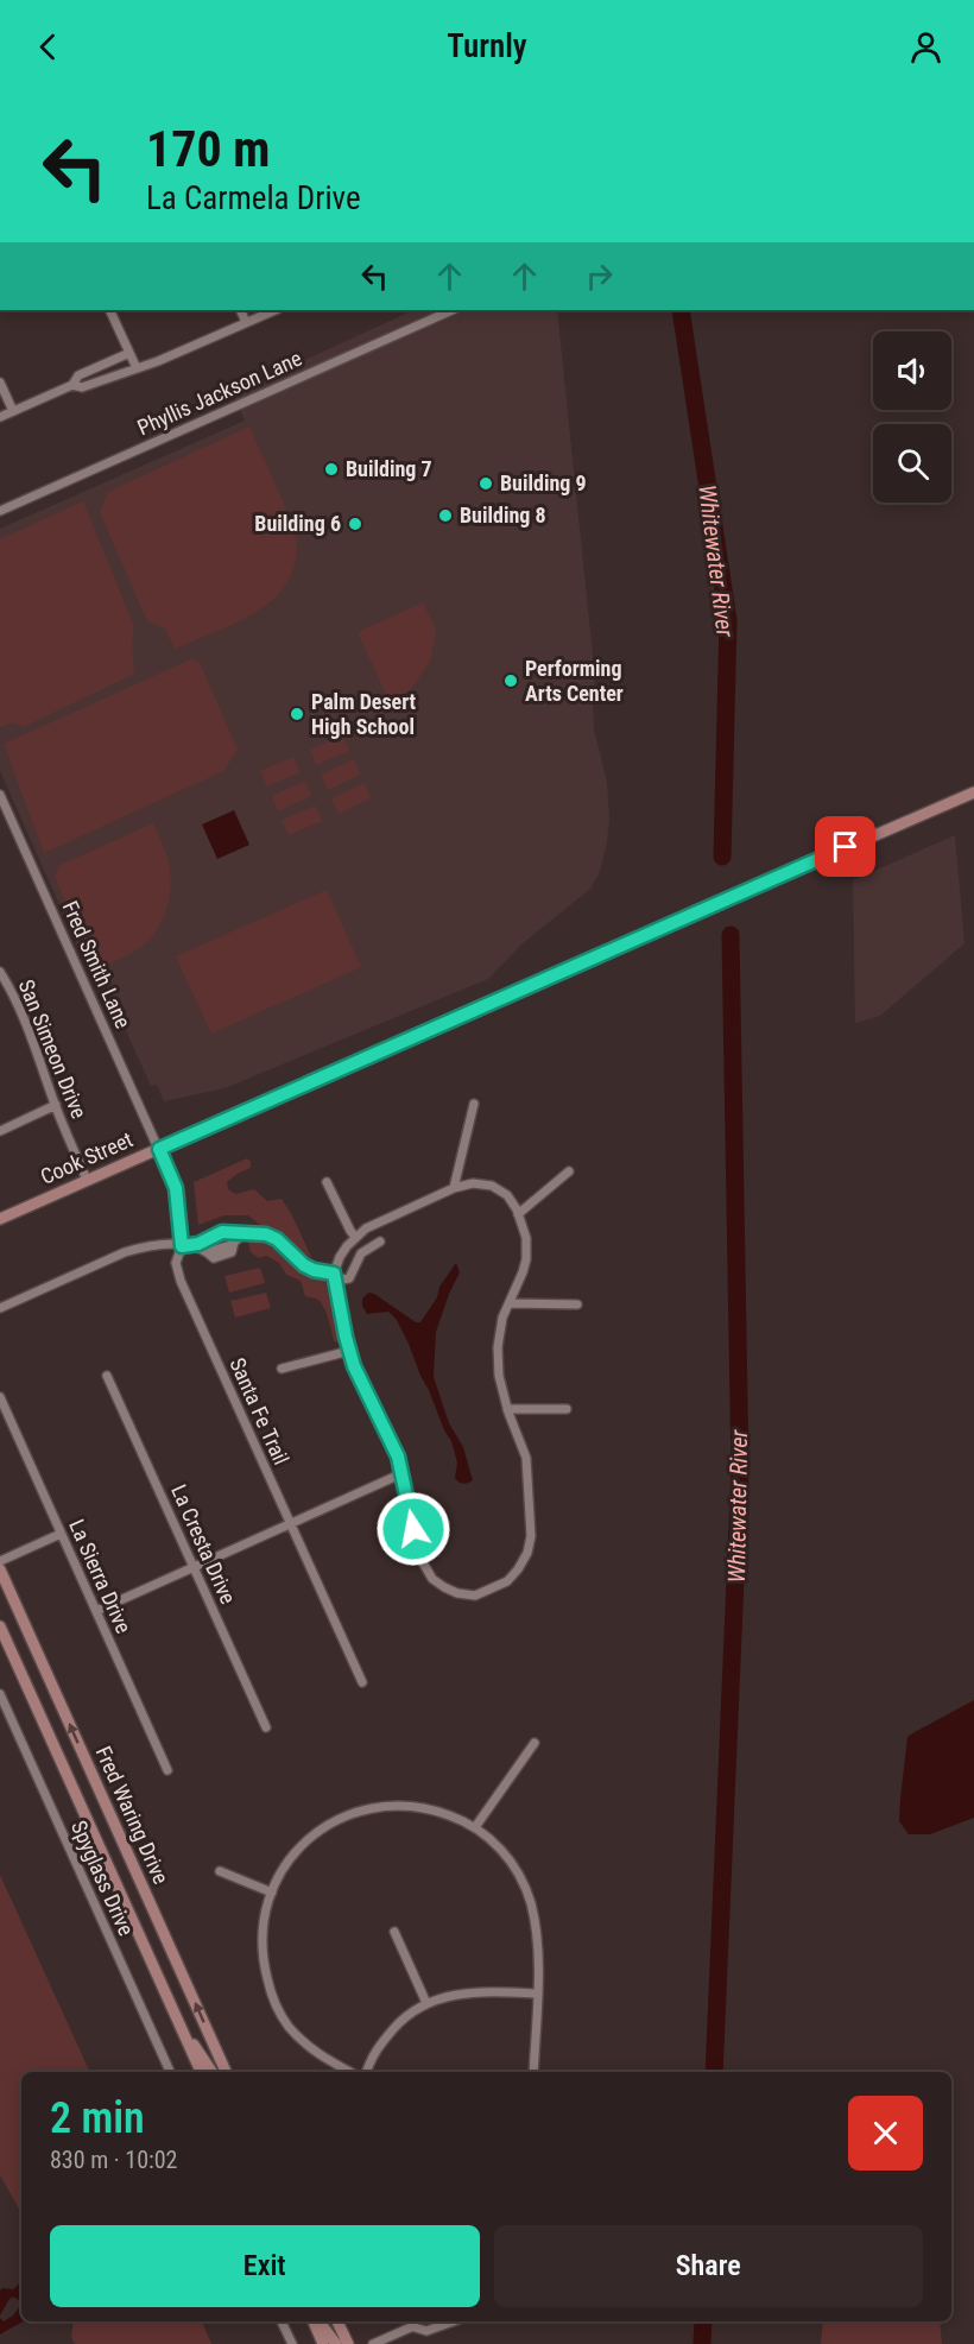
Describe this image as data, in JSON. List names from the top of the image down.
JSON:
{
  "streets": {
    "main road": ["Cook Street", "Fred Waring Drive"],
    "street": [
      "Phyllis Jackson Lane",
      "Fred Smith Lane",
      "San Simeon Drive",
      "Santa Fe Trail",
      "La Cresta Drive",
      "La Sierra Drive",
      "Spyglass Drive"
    ]
  },
  "crossings": [
    ["Fred Smith Lane", "Cook Street"],
    ["Fred Smith Lane", "Santa Fe Trail"],
    ["San Simeon Drive", "Cook Street"],
    ["Cook Street", "Santa Fe Trail"]
  ],
  "water": ["Whitewater River"],
  "places": [
    "Building 7",
    "Building 9",
    "Building 8",
    "Building 6",
    "Performing Arts Center",
    "Palm Desert High School"
  ],
  "page": {
    "header": "Turnly",
    "turn": ["170 m", "La Carmela Drive"],
    "heading": ["2 min", "830 m · 10:02"],
    "buttons": ["Exit", "Share"]
  }
}
